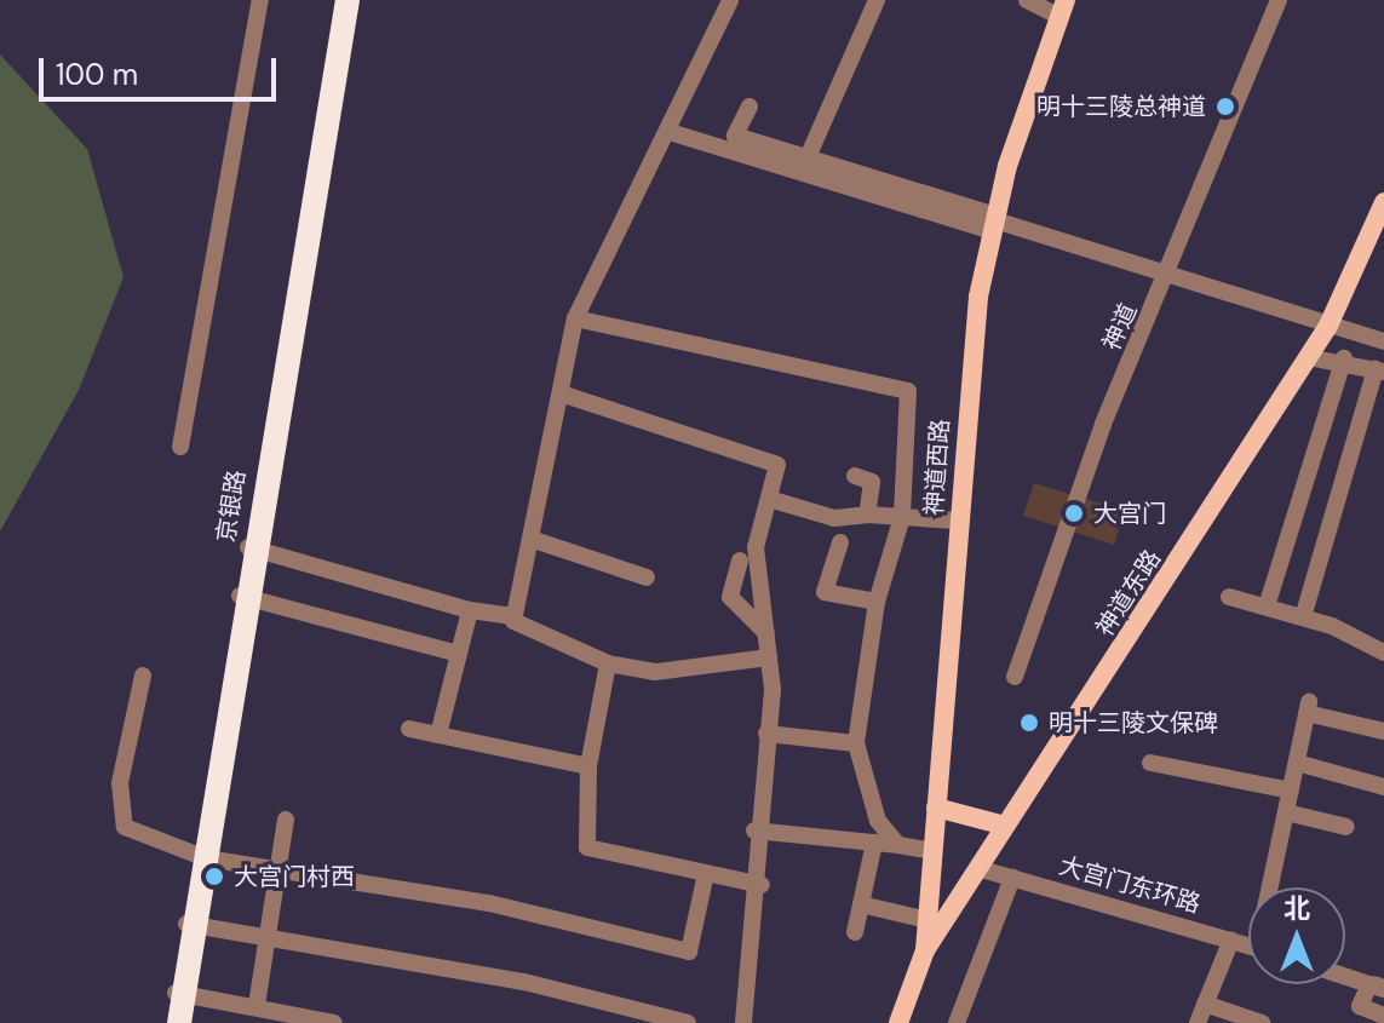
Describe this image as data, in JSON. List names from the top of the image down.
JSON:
{
  "streets": {
    "highway": ["京银路"],
    "main road": ["神道西路", "神道东路"],
    "street": ["神道", "大宫门东环路"]
  },
  "crossings": [
    ["神道西路", "神道东路"],
    ["神道东路", "大宫门东环路"]
  ],
  "places": [
    "明十三陵总神道",
    "大宫门",
    "明十三陵文保碑",
    "大宫门村西"
  ],
  "scale_bar": "100 m",
  "north": "top"
}
